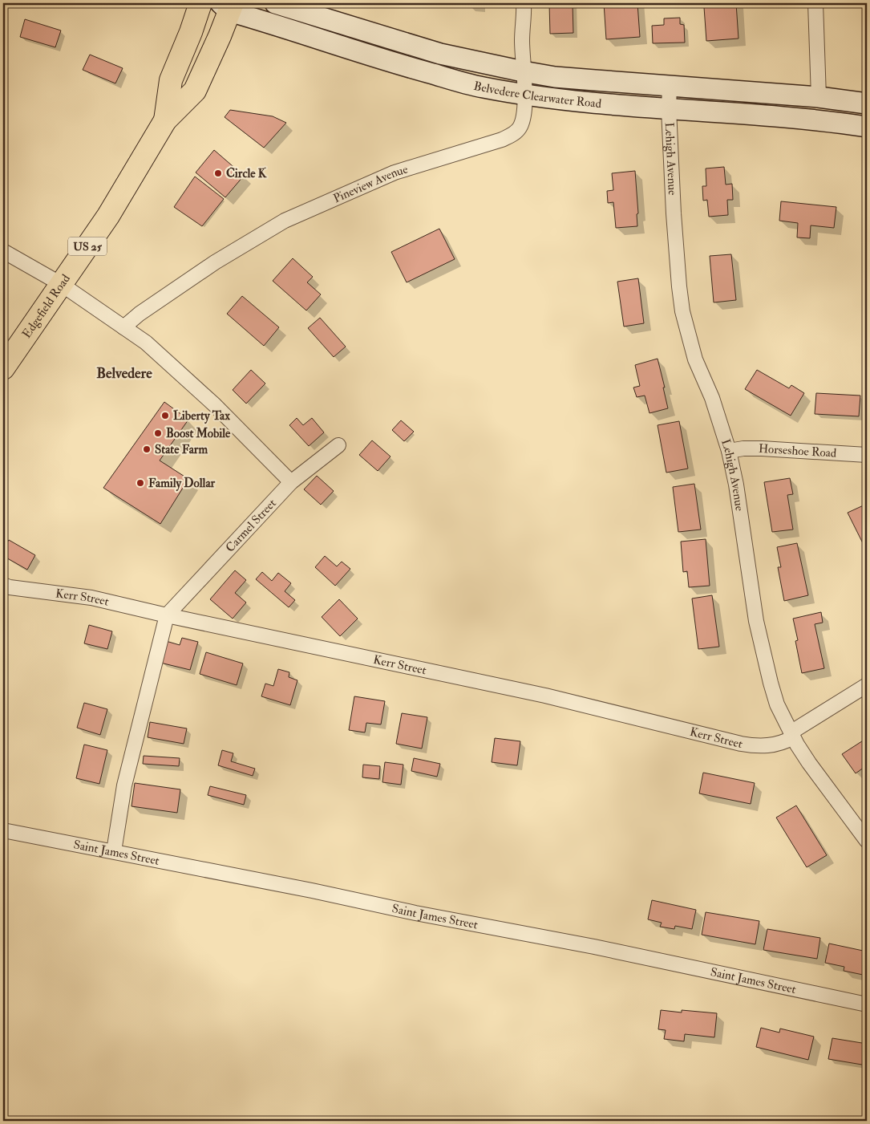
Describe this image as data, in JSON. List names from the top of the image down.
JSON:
{
  "streets": {
    "main road": ["Belvedere Clearwater Road", "US 25", "Edgefield Road"],
    "street": [
      "Lehigh Avenue",
      "Pineview Avenue",
      "Horseshoe Road",
      "Carmel Street",
      "Kerr Street",
      "Saint James Street"
    ]
  },
  "crossings": [
    ["Belvedere Clearwater Road", "Lehigh Avenue"],
    ["Belvedere Clearwater Road", "Pineview Avenue"],
    ["Belvedere Clearwater Road", "Edgefield Road"],
    ["Lehigh Avenue", "Horseshoe Road"],
    ["Lehigh Avenue", "Kerr Street"],
    ["Carmel Street", "Kerr Street"],
    ["Carmel Street", "Saint James Street"]
  ],
  "districts": ["Belvedere"],
  "places": [
    "Circle K",
    "Liberty Tax",
    "Boost Mobile",
    "State Farm",
    "Family Dollar"
  ]
}
